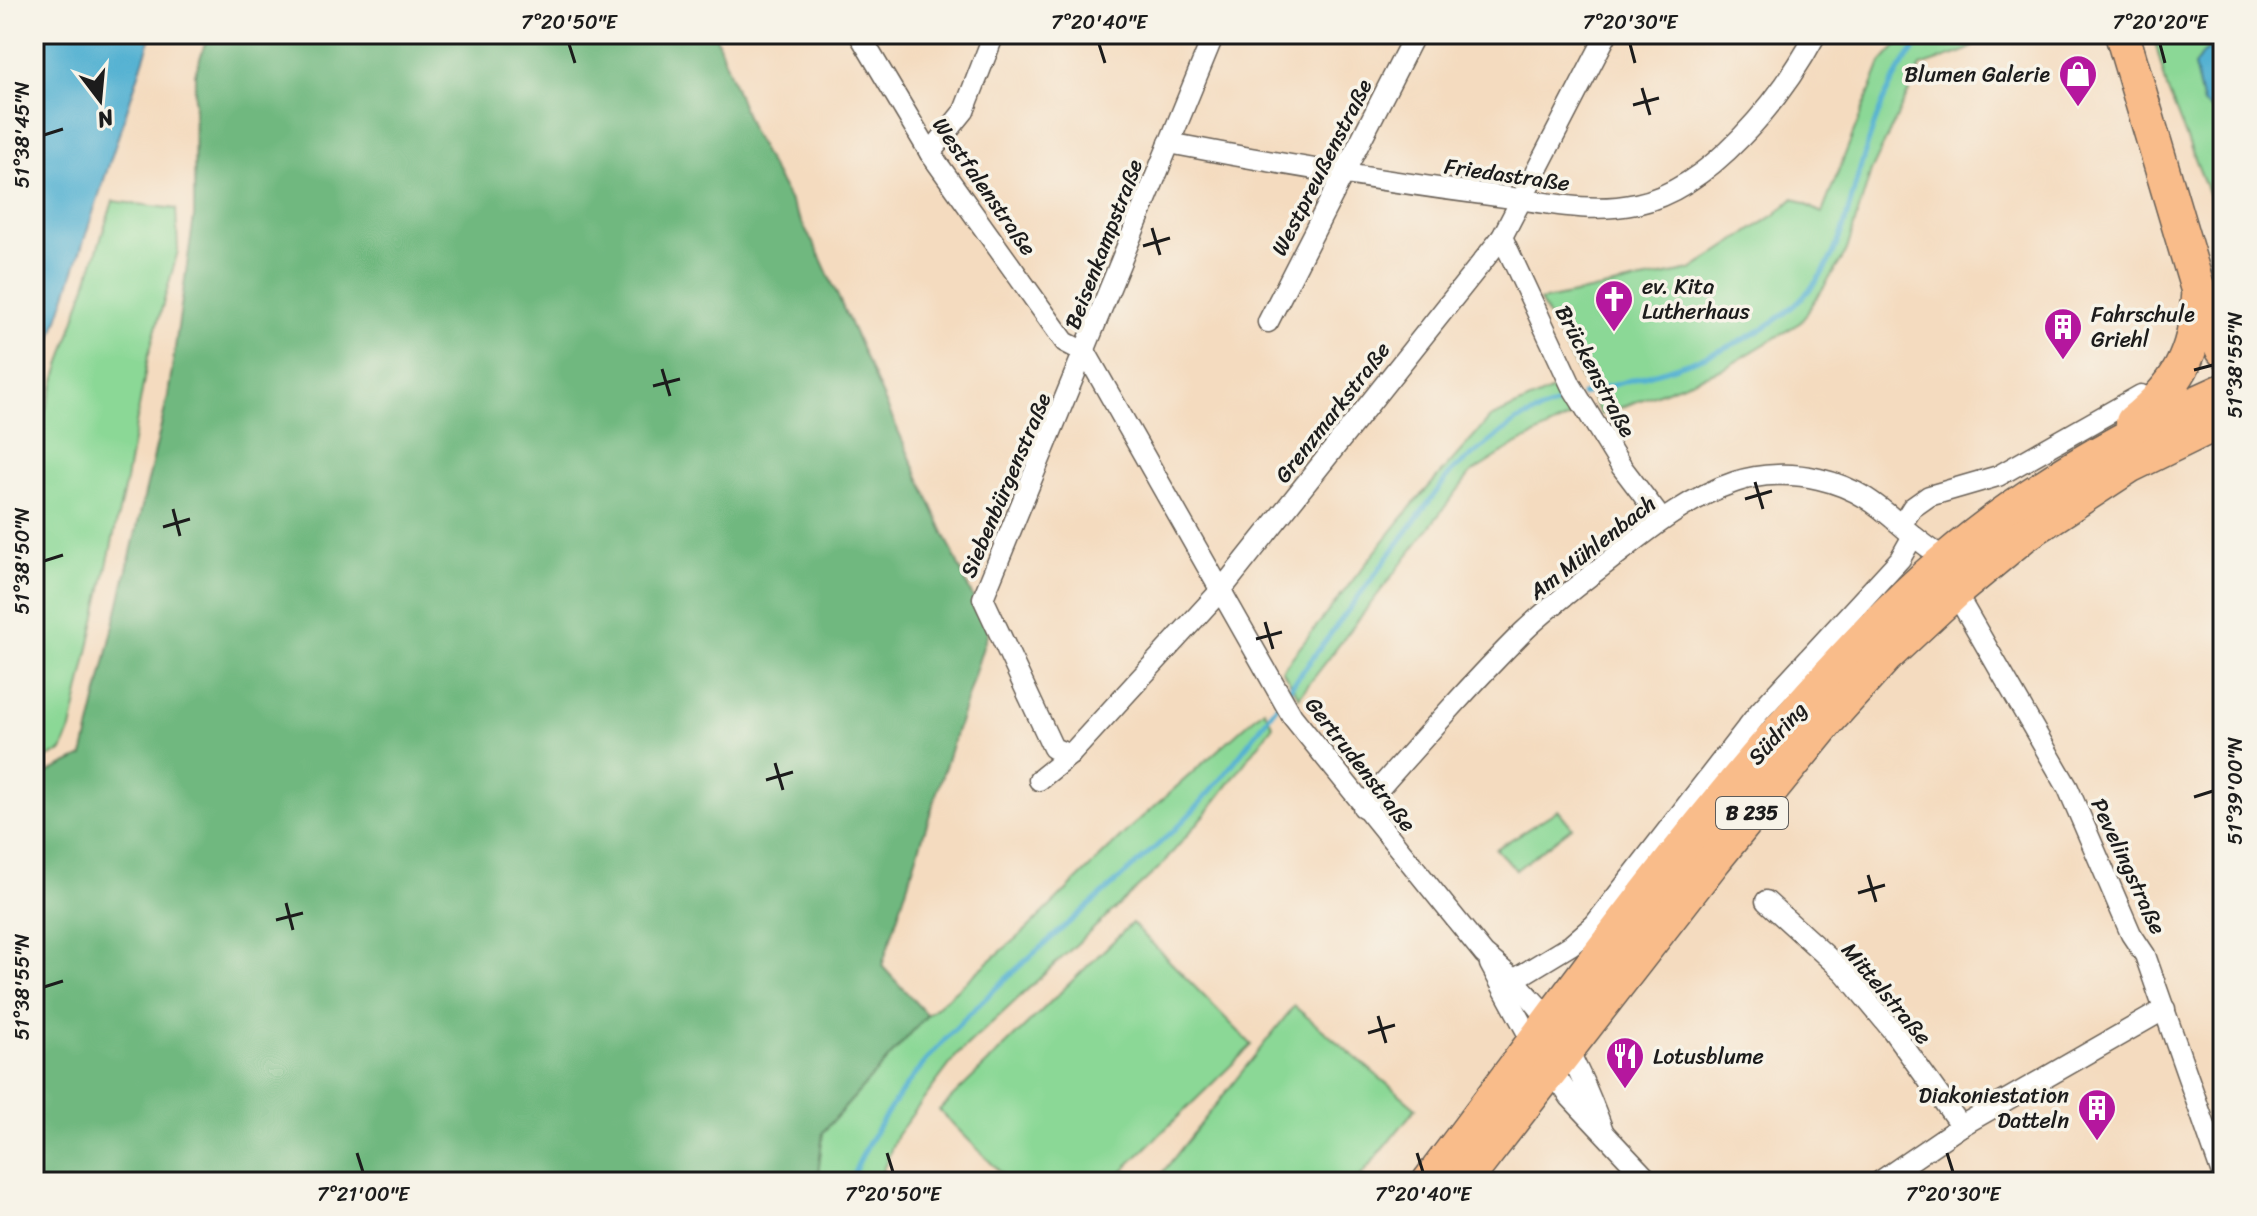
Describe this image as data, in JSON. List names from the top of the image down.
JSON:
{
  "streets": {
    "main road": ["Südring", "B 235"],
    "street": [
      "Westpreußenstraße",
      "Friedastraße",
      "Westfalenstraße",
      "Beisenkampstraße",
      "Brückenstraße",
      "Grenzmarkstraße",
      "Siebenbürgenstraße",
      "Am Mühlenbach",
      "Gertrudenstraße",
      "Pevelingstraße",
      "Mittelstraße"
    ]
  },
  "crossings": [
    ["Westpreußenstraße", "Friedastraße"],
    ["Friedastraße", "Beisenkampstraße"],
    ["Friedastraße", "Grenzmarkstraße"],
    ["Westfalenstraße", "Beisenkampstraße"],
    ["Westfalenstraße", "Siebenbürgenstraße"],
    ["Beisenkampstraße", "Grenzmarkstraße"],
    ["Beisenkampstraße", "Siebenbürgenstraße"],
    ["Beisenkampstraße", "Gertrudenstraße"],
    ["Brückenstraße", "Grenzmarkstraße"],
    ["Brückenstraße", "Am Mühlenbach"],
    ["Grenzmarkstraße", "Siebenbürgenstraße"],
    ["Grenzmarkstraße", "Gertrudenstraße"],
    ["Am Mühlenbach", "Südring"],
    ["Am Mühlenbach", "Gertrudenstraße"],
    ["Südring", "Gertrudenstraße"],
    ["Südring", "B 235"],
    ["Südring", "Pevelingstraße"]
  ],
  "places": {
    "shop": ["Blumen Galerie"],
    "church": ["ev. Kita Lutherhaus"],
    "building": ["Fahrschule Griehl", "Diakoniestation Datteln"],
    "restaurant": ["Lotusblume"]
  },
  "north": "bottom",
  "coordinates": [
    "7°20'50\"E",
    "7°20'40\"E",
    "7°20'30\"E",
    "7°20'20\"E",
    "51°38'45\"N",
    "51°38'55\"N",
    "51°38'50\"N",
    "51°39'00\"N",
    "7°21'00\"E"
  ]
}
